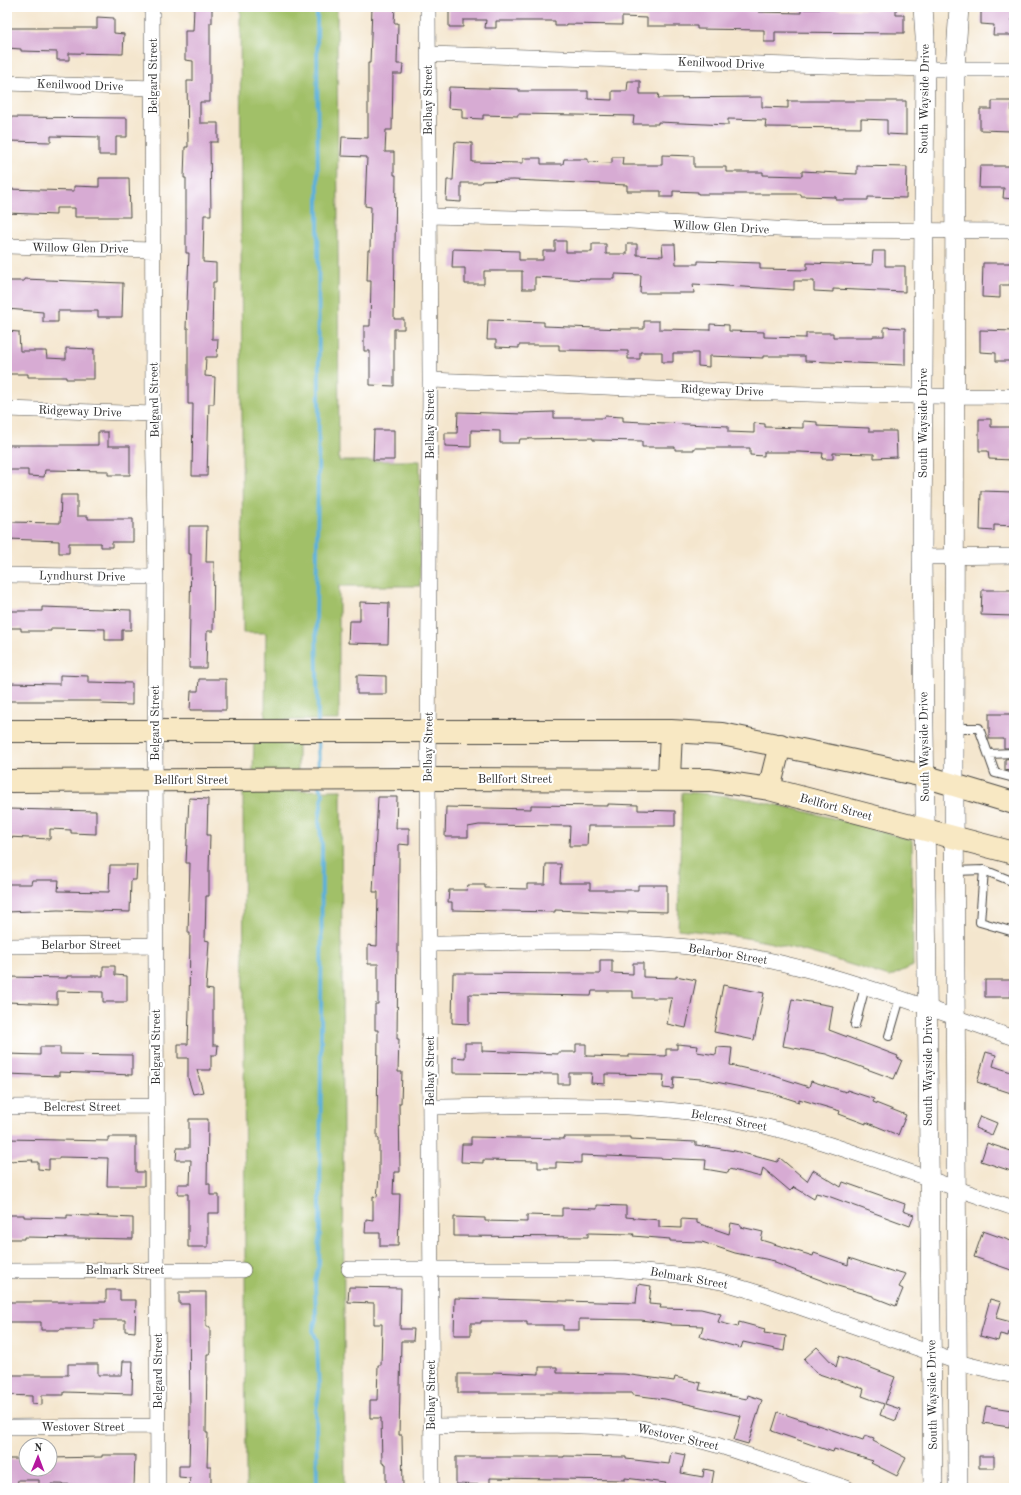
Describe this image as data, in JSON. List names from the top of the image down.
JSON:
{
  "streets": {
    "main road": ["Bellfort Street"],
    "street": [
      "Kenilwood Drive",
      "Belgard Street",
      "South Wayside Drive",
      "Belbay Street",
      "Willow Glen Drive",
      "Ridgeway Drive",
      "Lyndhurst Drive",
      "Belarbor Street",
      "Belcrest Street",
      "Belmark Street",
      "Westover Street"
    ]
  },
  "crossings": [
    ["Kenilwood Drive", "Belgard Street"],
    ["Kenilwood Drive", "South Wayside Drive"],
    ["Kenilwood Drive", "Belbay Street"],
    ["Belgard Street", "Willow Glen Drive"],
    ["Belgard Street", "Ridgeway Drive"],
    ["Belgard Street", "Lyndhurst Drive"],
    ["Belgard Street", "Bellfort Street"],
    ["Belgard Street", "Belarbor Street"],
    ["Belgard Street", "Belcrest Street"],
    ["Belgard Street", "Belmark Street"],
    ["Belgard Street", "Westover Street"],
    ["South Wayside Drive", "Willow Glen Drive"],
    ["South Wayside Drive", "Ridgeway Drive"],
    ["South Wayside Drive", "Bellfort Street"],
    ["South Wayside Drive", "Belarbor Street"],
    ["South Wayside Drive", "Belcrest Street"],
    ["South Wayside Drive", "Belmark Street"],
    ["Belbay Street", "Willow Glen Drive"],
    ["Belbay Street", "Ridgeway Drive"],
    ["Belbay Street", "Bellfort Street"],
    ["Belbay Street", "Belarbor Street"],
    ["Belbay Street", "Belcrest Street"],
    ["Belbay Street", "Belmark Street"],
    ["Belbay Street", "Westover Street"]
  ],
  "north": "top"
}
